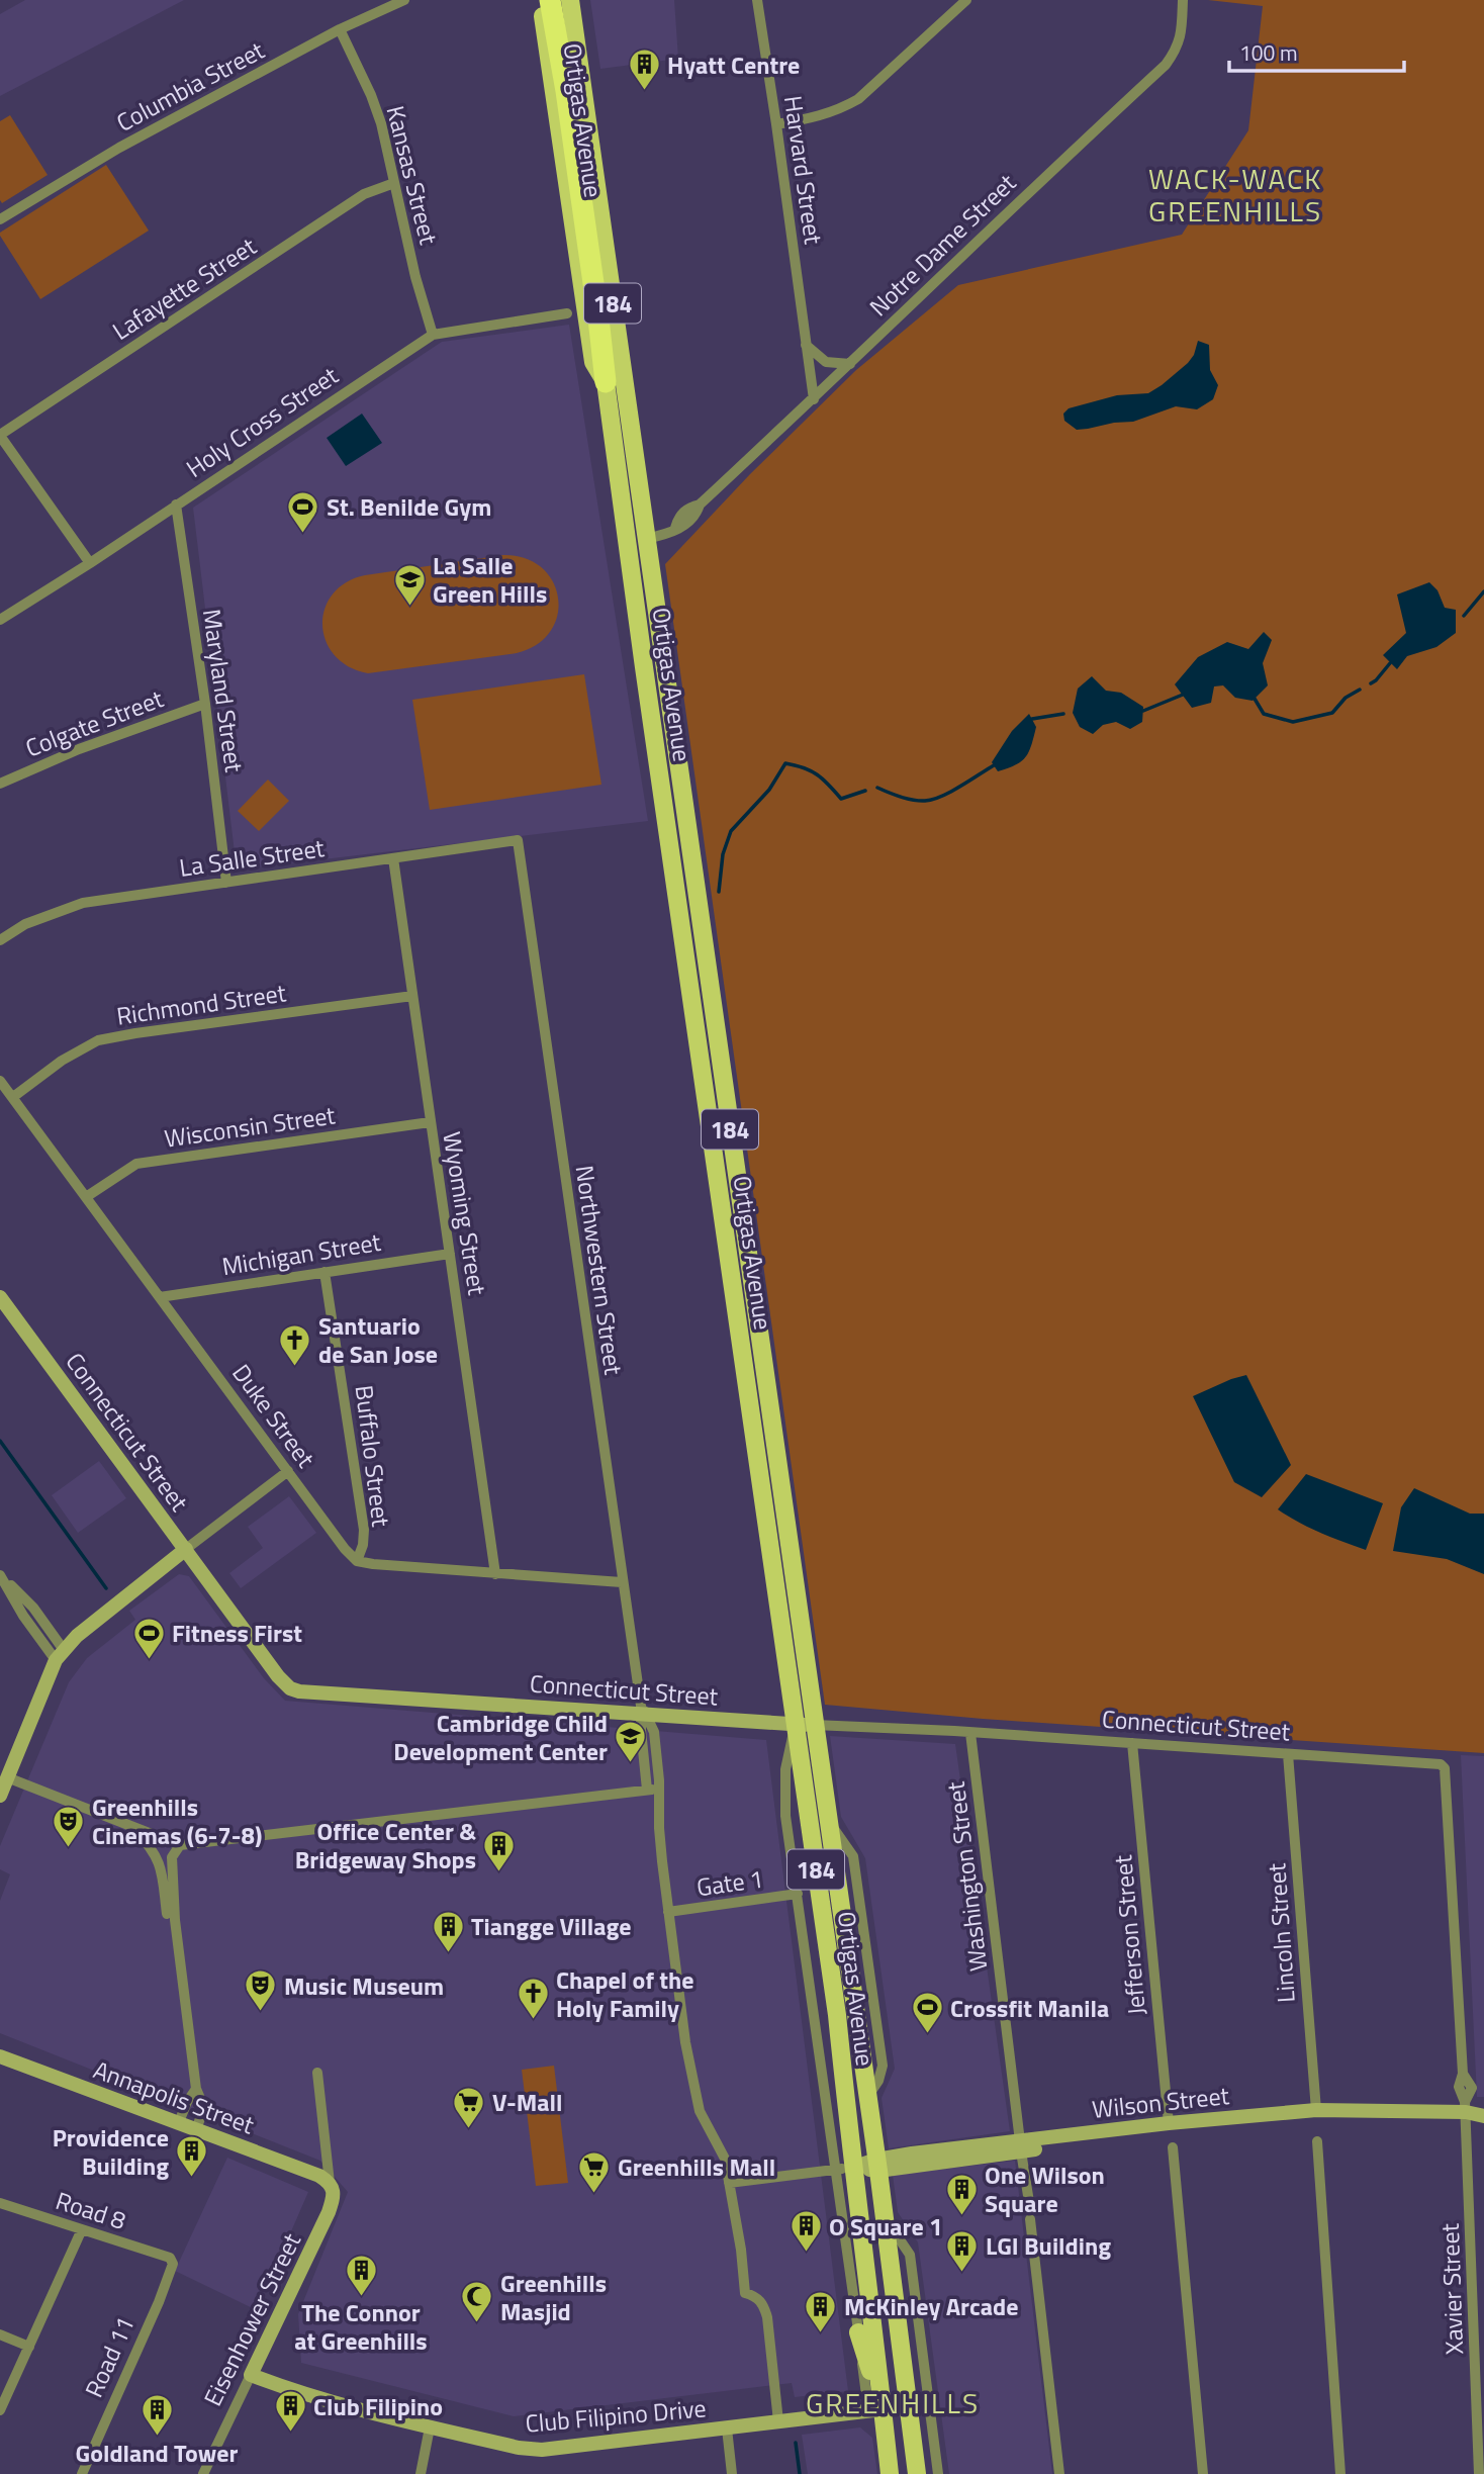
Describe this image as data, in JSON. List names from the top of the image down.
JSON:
{
  "streets": {
    "main road": ["Ortigas Avenue", "184"],
    "street": [
      "Columbia Street",
      "Harvard Street",
      "Kansas Street",
      "Notre Dame Street",
      "Lafayette Street",
      "Holy Cross Street",
      "Maryland Street",
      "Colgate Street",
      "La Salle Street",
      "Richmond Street",
      "Wisconsin Street",
      "Wyoming Street",
      "Michigan Street",
      "Northwestern Street",
      "Duke Street",
      "Connecticut Street",
      "Buffalo Street",
      "Washington Street",
      "Gate 1",
      "Lincoln Street",
      "Jefferson Street",
      "Annapolis Street",
      "Wilson Street",
      "Road 8",
      "Xavier Street",
      "Eisenhower Street",
      "Road 11",
      "Club Filipino Drive"
    ]
  },
  "crossings": [
    ["Columbia Street", "Kansas Street"],
    ["Ortigas Avenue", "Notre Dame Street"],
    ["Ortigas Avenue", "Connecticut Street"],
    ["Ortigas Avenue", "Wilson Street"],
    ["Ortigas Avenue", "Club Filipino Drive"],
    ["Harvard Street", "Notre Dame Street"],
    ["Kansas Street", "Lafayette Street"],
    ["Kansas Street", "Holy Cross Street"],
    ["Holy Cross Street", "Maryland Street"],
    ["Maryland Street", "Colgate Street"],
    ["Maryland Street", "La Salle Street"],
    ["La Salle Street", "Wyoming Street"],
    ["La Salle Street", "Northwestern Street"],
    ["Richmond Street", "Wyoming Street"],
    ["Richmond Street", "Duke Street"],
    ["Wisconsin Street", "Wyoming Street"],
    ["Wisconsin Street", "Duke Street"],
    ["Wyoming Street", "Michigan Street"],
    ["Michigan Street", "Duke Street"],
    ["Michigan Street", "Buffalo Street"],
    ["Northwestern Street", "Connecticut Street"],
    ["Northwestern Street", "Gate 1"],
    ["Northwestern Street", "Club Filipino Drive"],
    ["Duke Street", "Buffalo Street"],
    ["Connecticut Street", "Washington Street"],
    ["Connecticut Street", "Lincoln Street"],
    ["Connecticut Street", "Jefferson Street"],
    ["Connecticut Street", "Xavier Street"],
    ["Washington Street", "Wilson Street"],
    ["Lincoln Street", "Wilson Street"],
    ["Jefferson Street", "Wilson Street"],
    ["Annapolis Street", "Eisenhower Street"],
    ["Wilson Street", "Xavier Street"],
    ["Road 8", "Road 11"],
    ["Eisenhower Street", "Club Filipino Drive"]
  ],
  "districts": ["WACK-WACK GREENHILLS", "GREENHILLS"],
  "places": {
    "building": [
      "Hyatt Centre",
      "Office Center & Bridgeway Shops",
      "Tiangge Village",
      "Providence Building",
      "One Wilson Square",
      "O Square 1",
      "LGI Building",
      "The Connor at Greenhills",
      "McKinley Arcade",
      "Club Filipino",
      "Goldland Tower"
    ],
    "sports": ["St. Benilde Gym", "Fitness First", "Crossfit Manila"],
    "school or university": ["La Salle Green Hills", "Cambridge Child Development Center"],
    "church": ["Santuario de San Jose", "Chapel of the Holy Family"],
    "theatre": ["Greenhills Cinemas (6-7-8)", "Music Museum"],
    "supermarket": ["V-Mall", "Greenhills Mall"],
    "mosque": ["Greenhills Masjid"]
  },
  "scale_bar": "100 m"
}
